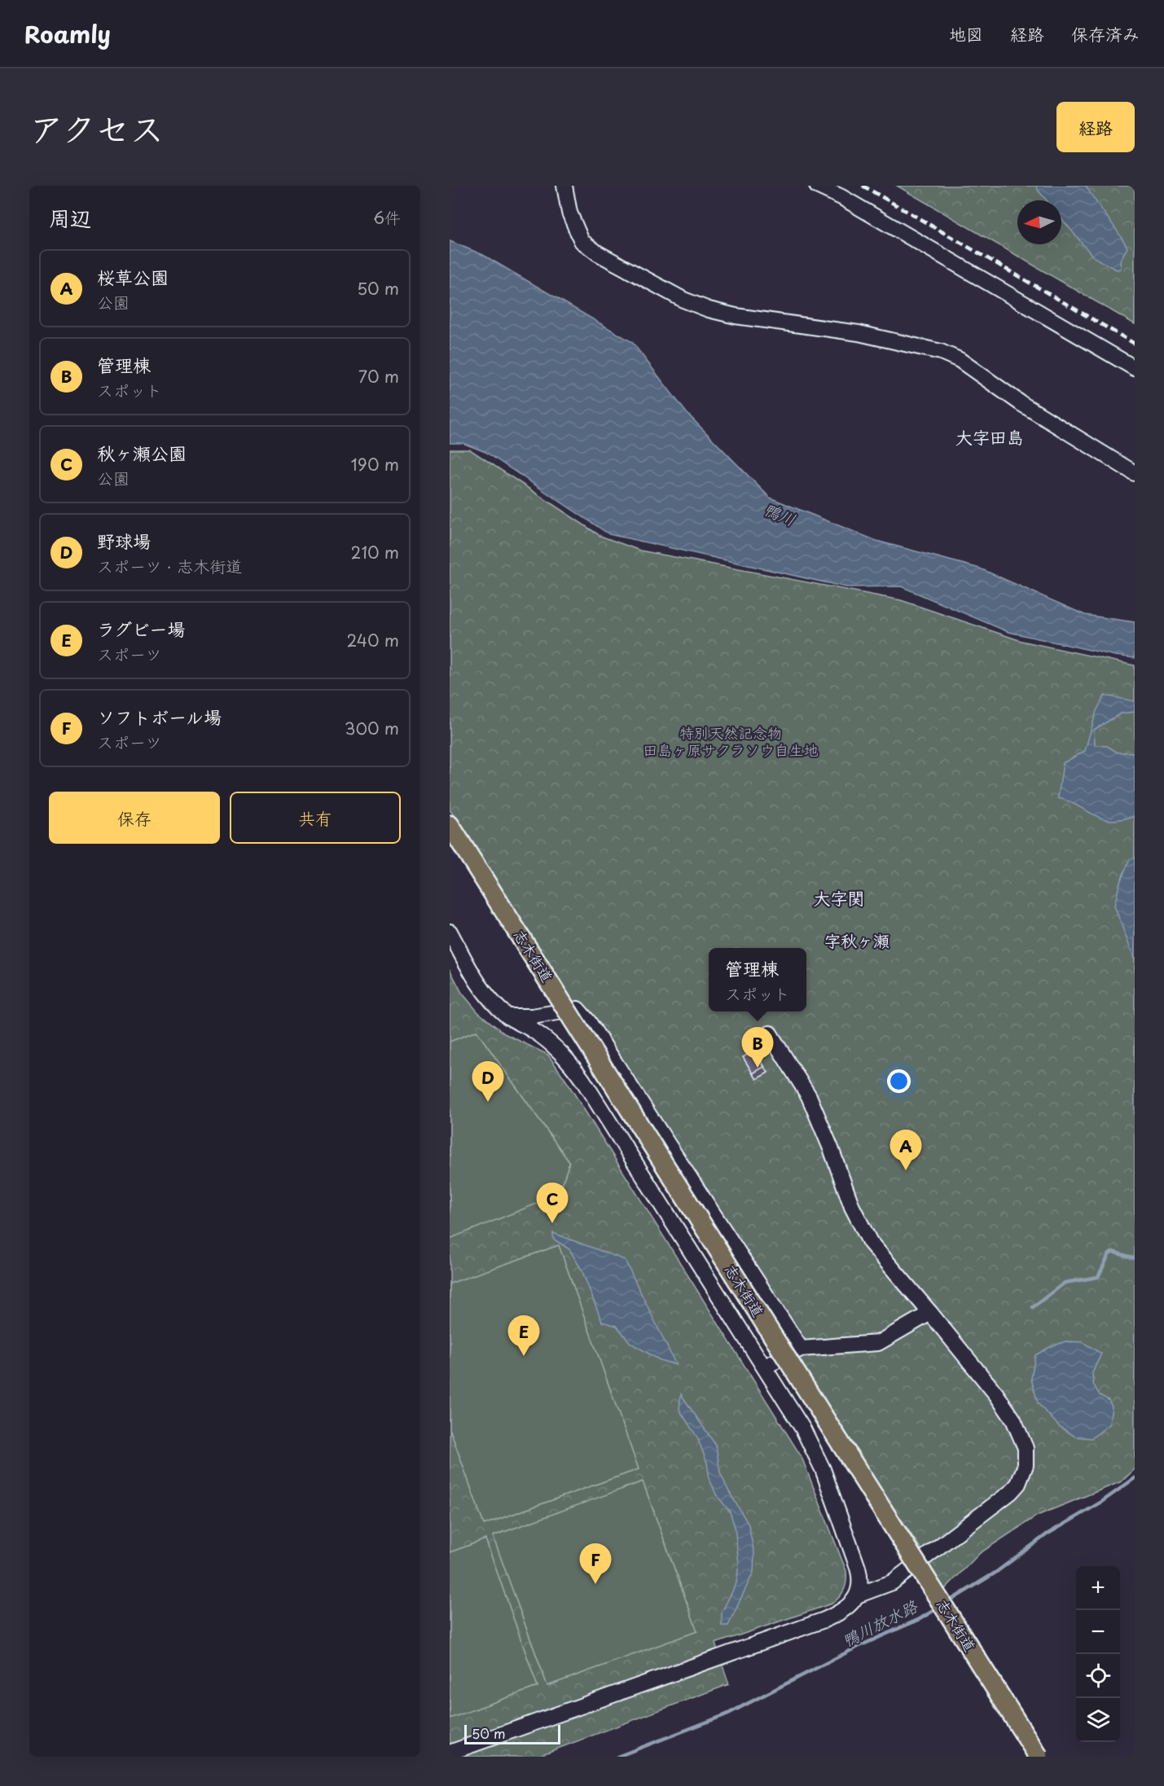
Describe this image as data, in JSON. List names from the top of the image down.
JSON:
{
  "streets": {
    "main road": ["志木街道"]
  },
  "districts": ["大字田島", "大字関", "字秋ヶ瀬"],
  "water": ["鴨川", "鴨川放水路"],
  "parks": ["特別天然記念物 田島ヶ原サクラソウ自生地"],
  "scale_bar": "50 m",
  "north": "left",
  "page": {
    "header": "Roamly",
    "nav": ["地図", "経路", "保存済み"],
    "title": "アクセス",
    "buttons": [
      "経路",
      ["保存", "共有"]
    ],
    "heading": ["周辺", "6件"],
    "list": [
      {
        "mark": "A",
        "name": "桜草公園",
        "note": "公園",
        "value": "50 m"
      },
      {
        "mark": "B",
        "name": "管理棟",
        "note": "スポット",
        "value": "70 m"
      },
      {
        "mark": "C",
        "name": "秋ヶ瀬公園",
        "note": "公園",
        "value": "190 m"
      },
      {
        "mark": "D",
        "name": "野球場",
        "note": "スポーツ · 志木街道",
        "value": "210 m"
      },
      {
        "mark": "E",
        "name": "ラグビー場",
        "note": "スポーツ",
        "value": "240 m"
      },
      {
        "mark": "F",
        "name": "ソフトボール場",
        "note": "スポーツ",
        "value": "300 m"
      }
    ],
    "popup": ["管理棟", "スポット"],
    "pins": [
      "B",
      "D",
      "A",
      "C",
      "E",
      "F"
    ],
    "map_buttons": ["+", "−"],
    "scale": "50 m"
  }
}
